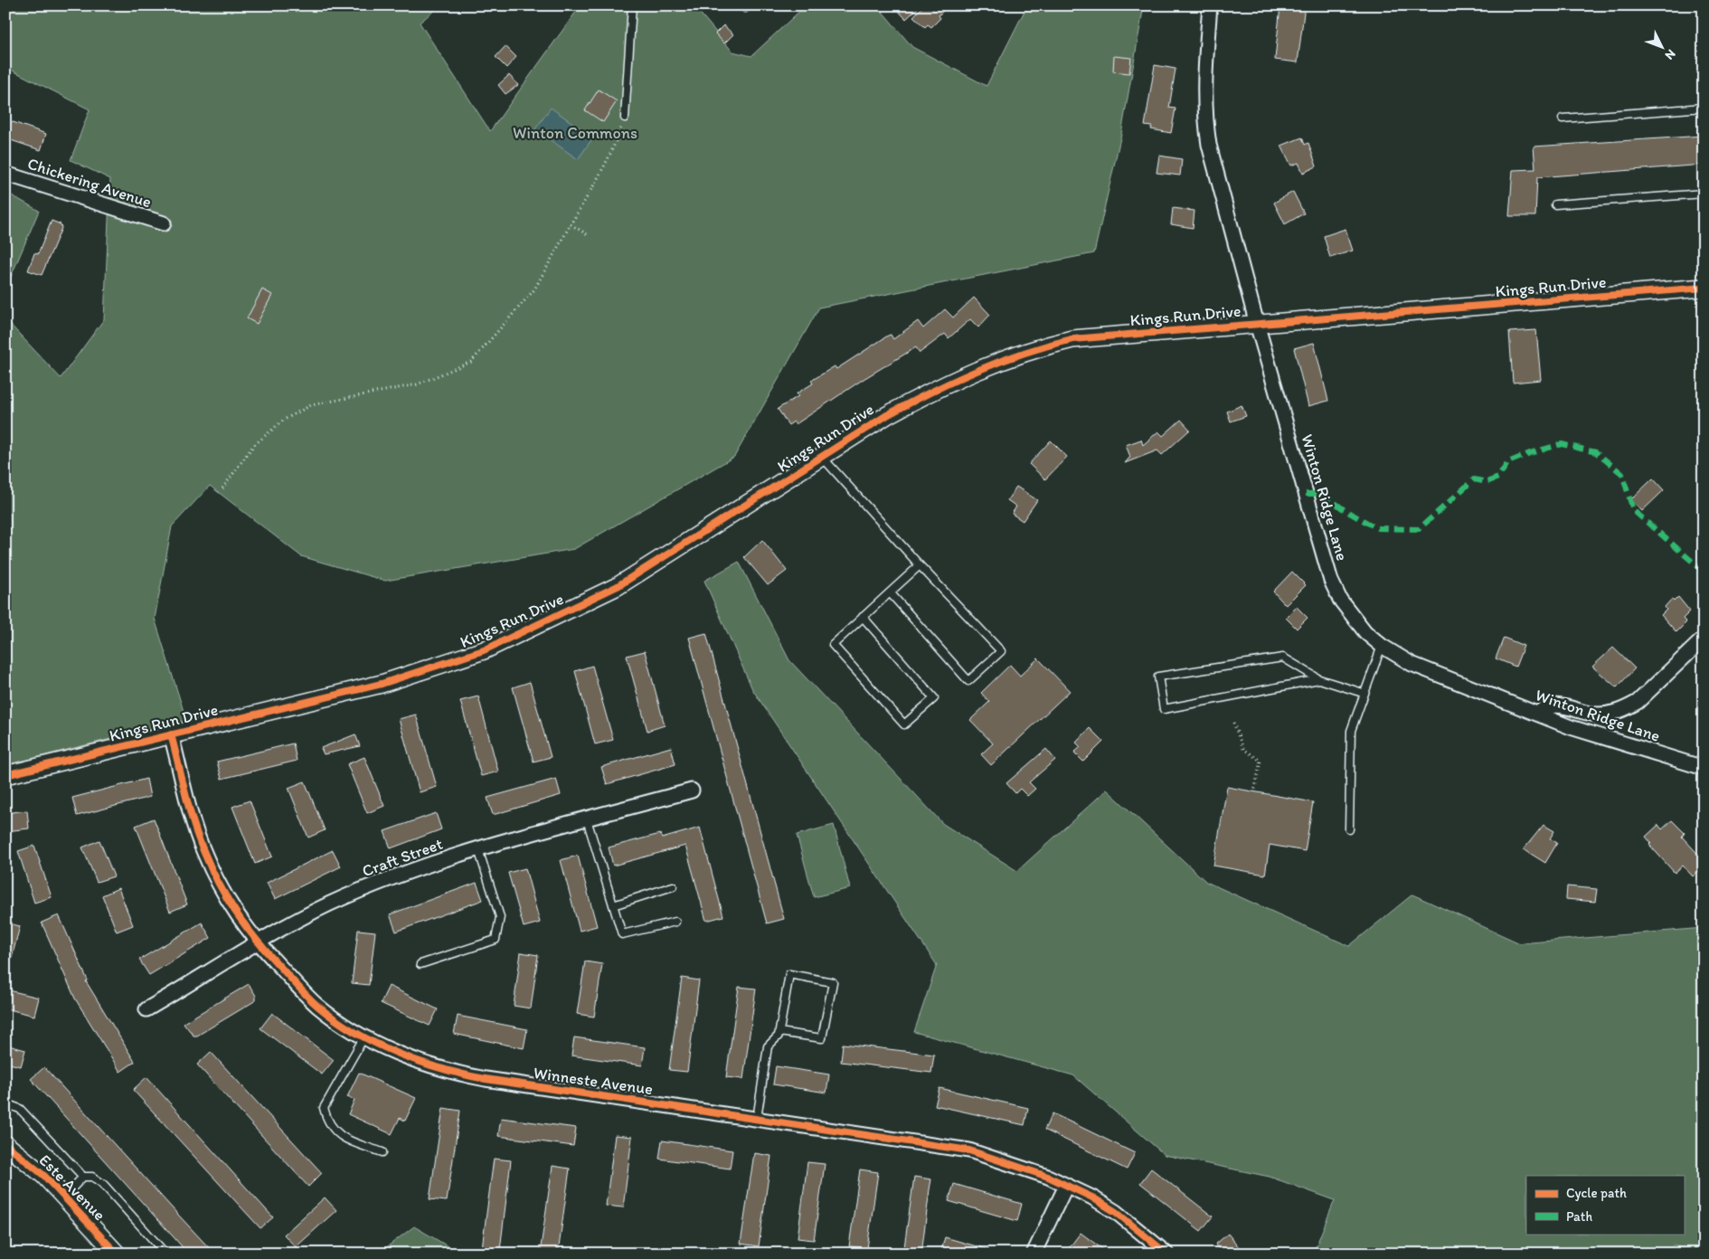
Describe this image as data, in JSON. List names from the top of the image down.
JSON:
{
  "streets": {
    "street": [
      "Chickering Avenue",
      "Kings Run Drive",
      "Winton Ridge Lane",
      "Craft Street",
      "Winneste Avenue",
      "Este Avenue"
    ]
  },
  "crossings": [
    ["Kings Run Drive", "Winton Ridge Lane"],
    ["Kings Run Drive", "Winneste Avenue"],
    ["Craft Street", "Winneste Avenue"]
  ],
  "parks": ["Winton Commons"],
  "legend": ["Cycle path", "Path"],
  "north": "bottom right"
}
